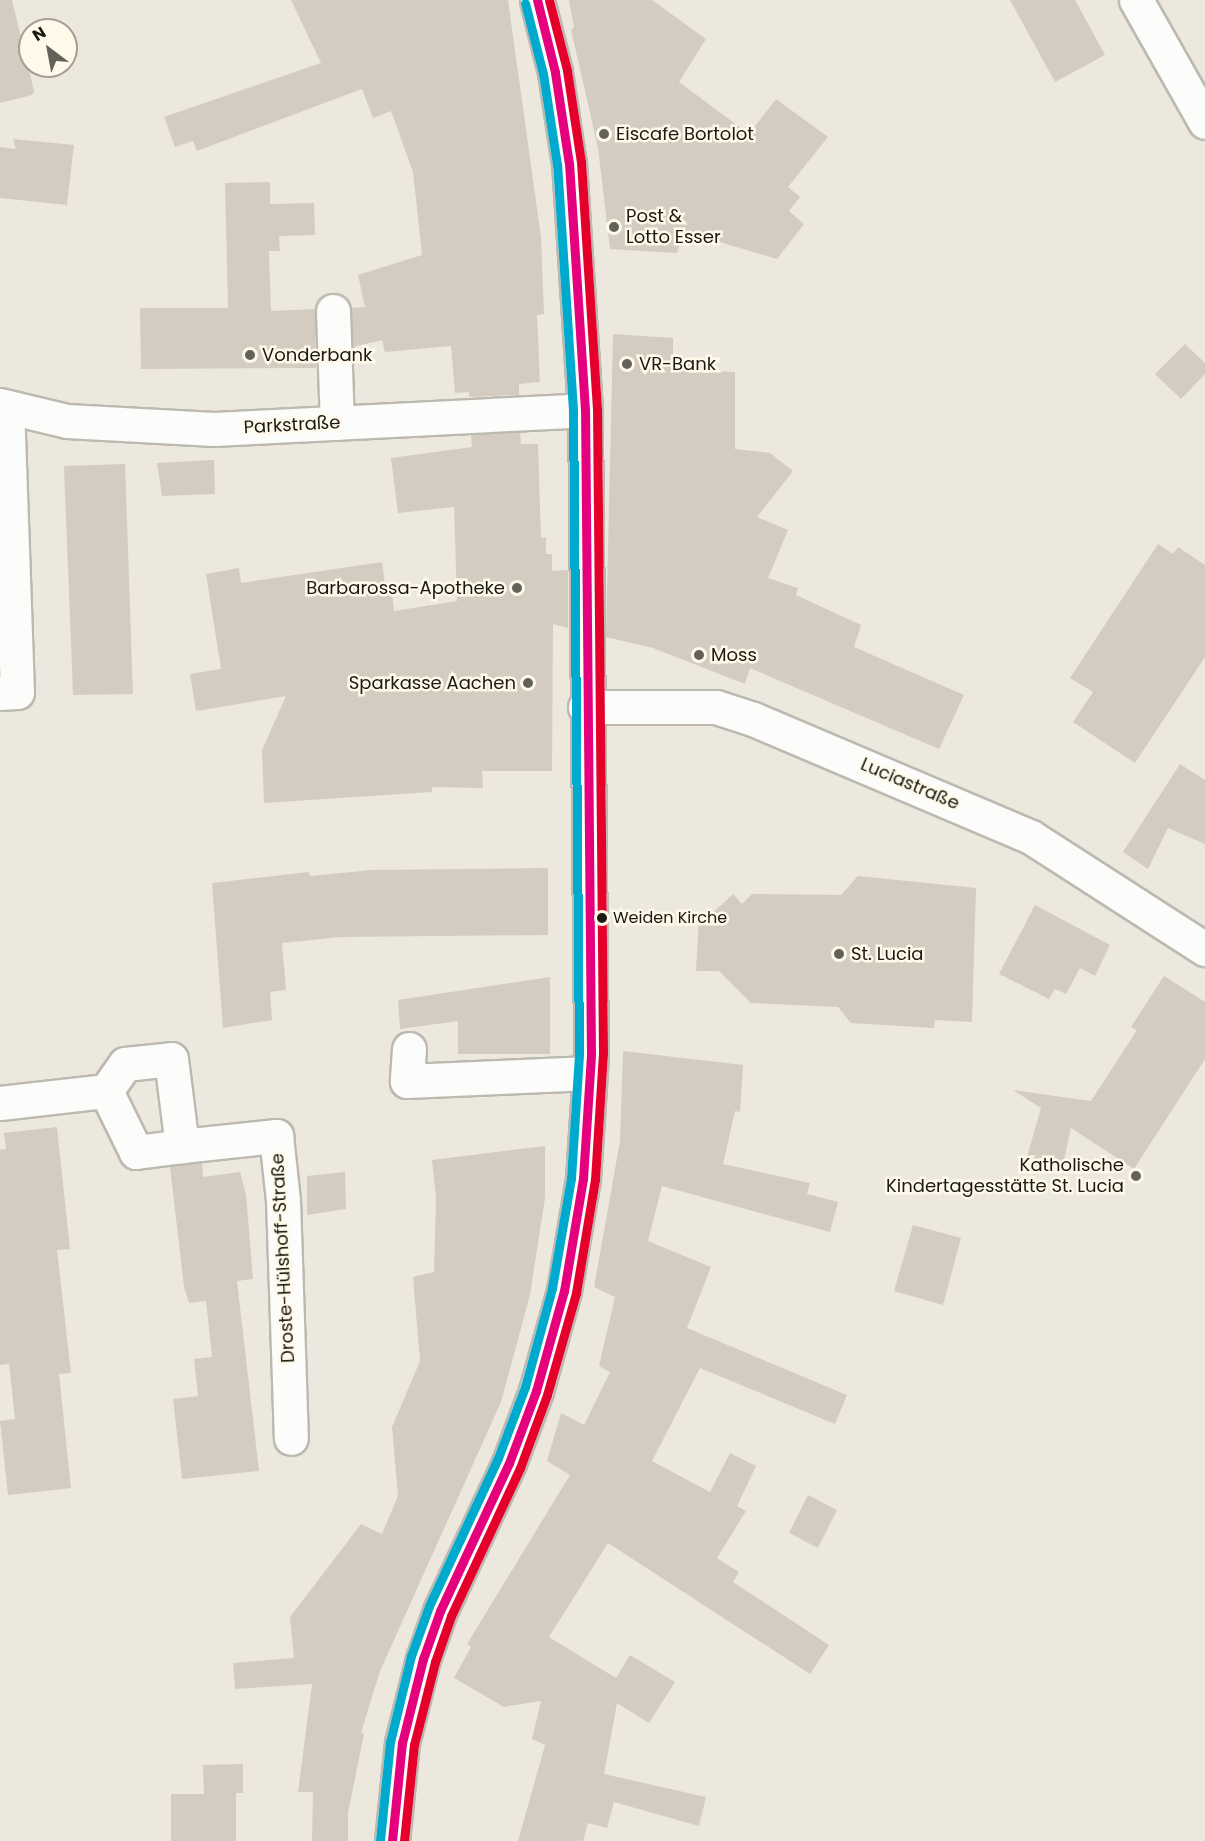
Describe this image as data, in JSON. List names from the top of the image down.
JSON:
{
  "streets": {
    "main road": ["Parkstraße", "Luciastraße", "Droste-Hülshoff-Straße"]
  },
  "places": [
    "Eiscafe Bortolot",
    "Post & Lotto Esser",
    "Vonderbank",
    "VR-Bank",
    "Barbarossa-Apotheke",
    "Moss",
    "Sparkasse Aachen",
    "Weiden Kirche",
    "St. Lucia",
    "Katholische Kindertagesstätte St. Lucia"
  ],
  "north": "top left"
}
